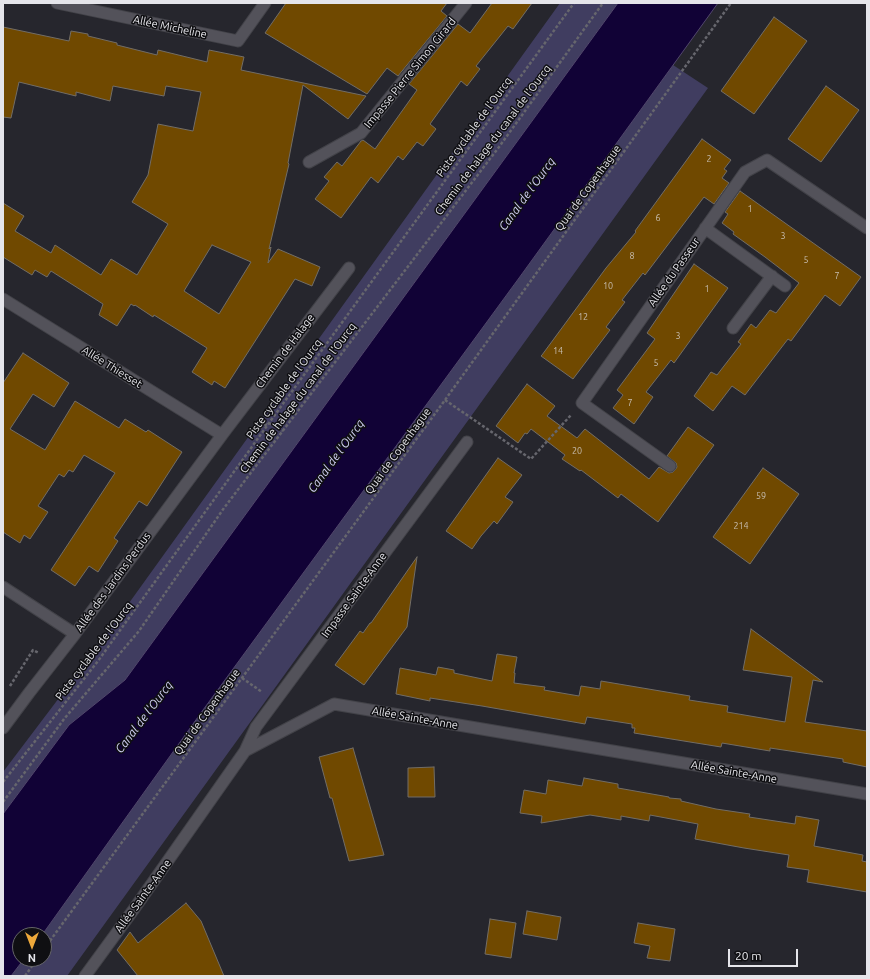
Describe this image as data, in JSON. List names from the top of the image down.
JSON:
{
  "streets": {
    "street": [
      "Allée Micheline",
      "Impasse Pierre Simon Girard",
      "Allée du Passeur",
      "Chemin de Halage",
      "Allée Thiesset",
      "Allée des Jardins Perdus",
      "Impasse Sainte-Anne",
      "Allée Sainte-Anne"
    ],
    "path": ["Piste cyclable de l'Ourcq", "Chemin de halage du canal de l'Ourcq", "Quai de Copenhague"]
  },
  "crossings": [
    ["Chemin de Halage", "Allée Thiesset"],
    ["Chemin de Halage", "Allée des Jardins Perdus"],
    ["Allée Thiesset", "Allée des Jardins Perdus"],
    ["Impasse Sainte-Anne", "Allée Sainte-Anne"]
  ],
  "water": ["Canal de l'Ourcq"],
  "house_numbers": [
    "2",
    "1",
    "6",
    "3",
    "8",
    "5",
    "7",
    "10",
    "1",
    "12",
    "3",
    "14",
    "5",
    "7",
    "20",
    "59",
    "214"
  ],
  "scale_bar": "20 m",
  "north": "bottom"
}
